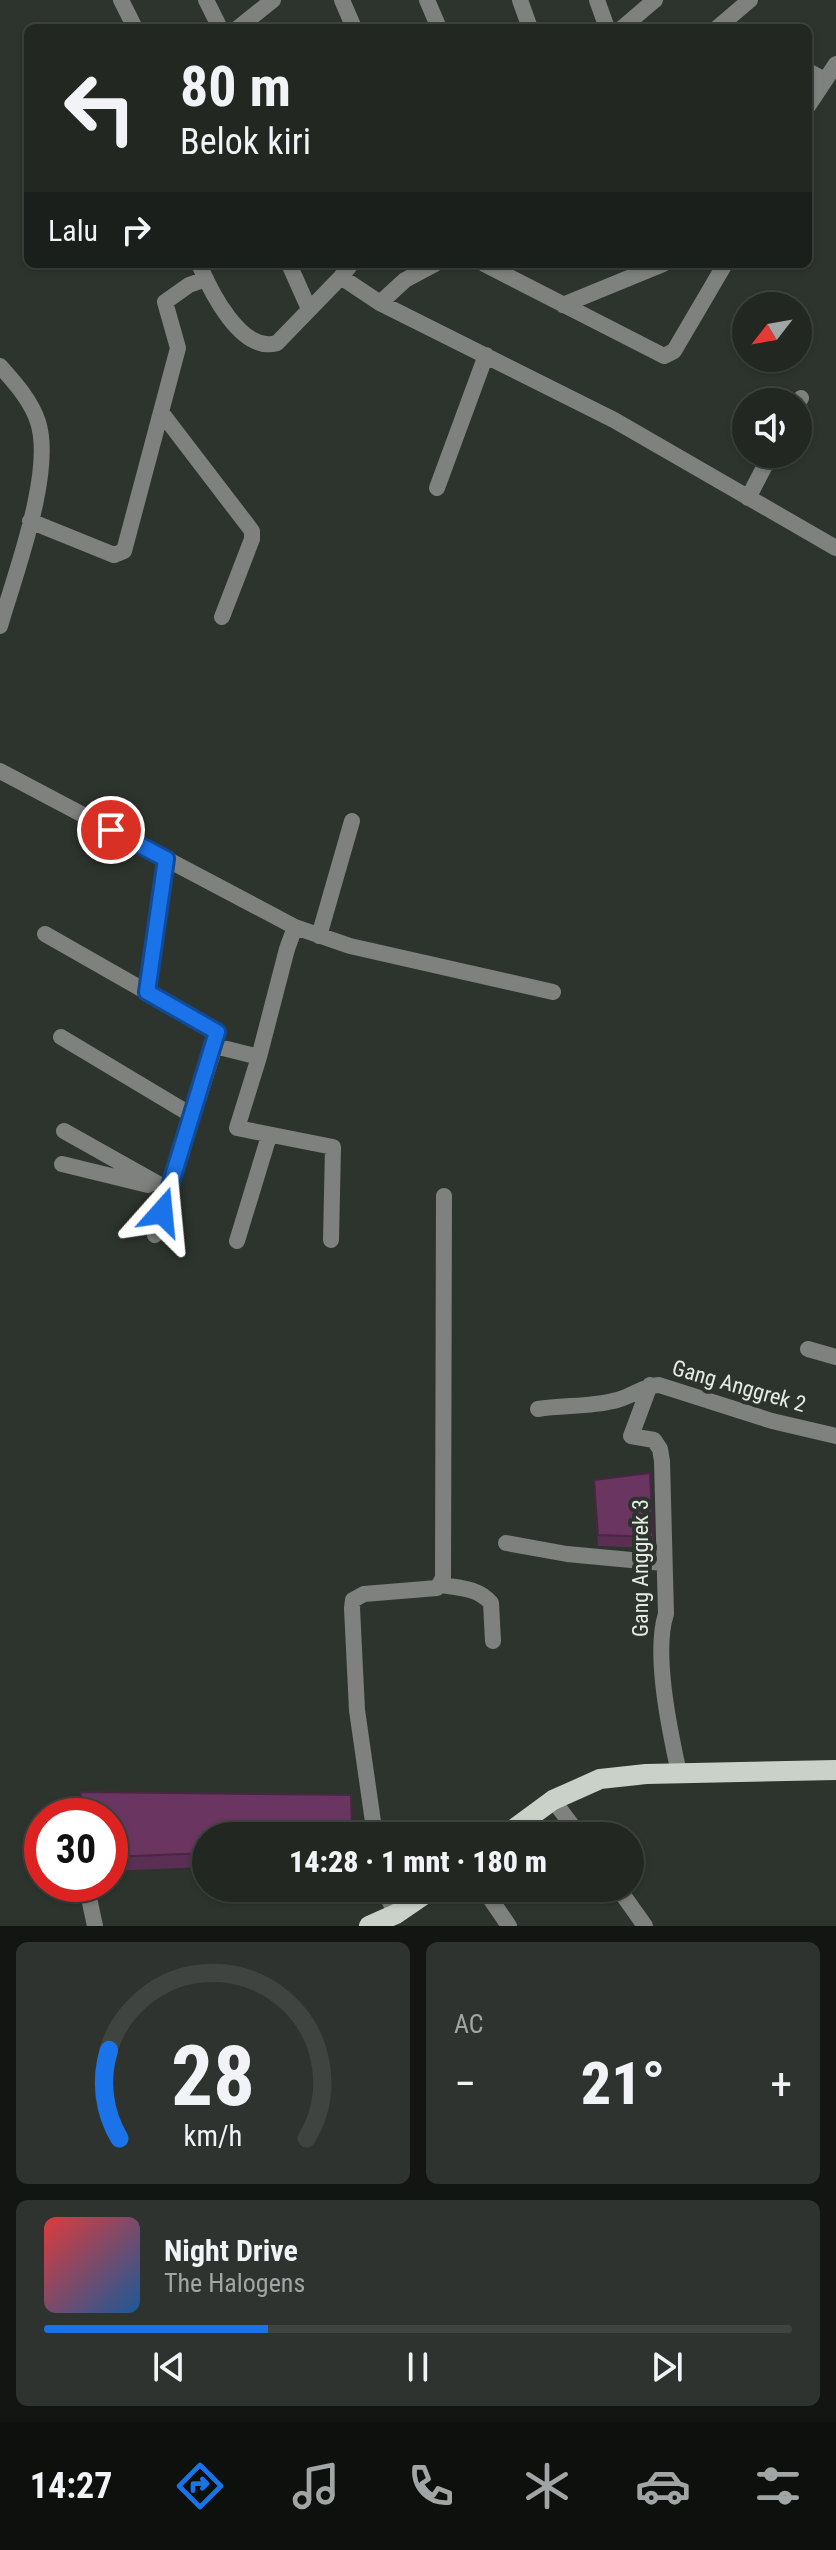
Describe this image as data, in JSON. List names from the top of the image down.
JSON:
{
  "streets": {
    "street": ["Gang Anggrek 2", "Gang Anggrek 3"]
  },
  "crossings": [
    ["Gang Anggrek 2", "Gang Anggrek 3"]
  ],
  "north": "bottom left",
  "page": {
    "turn": ["80 m", "Belok kiri"],
    "then": "Lalu",
    "limit": "30",
    "trip": "14:28 · 1 mnt · 180 m",
    "tile": "AC",
    "heat": ["−", "21°", "+"],
    "song": ["Night Drive", "The Halogens"],
    "tabs": "14:27",
    "gauge": ["28", "km/h"]
  }
}
